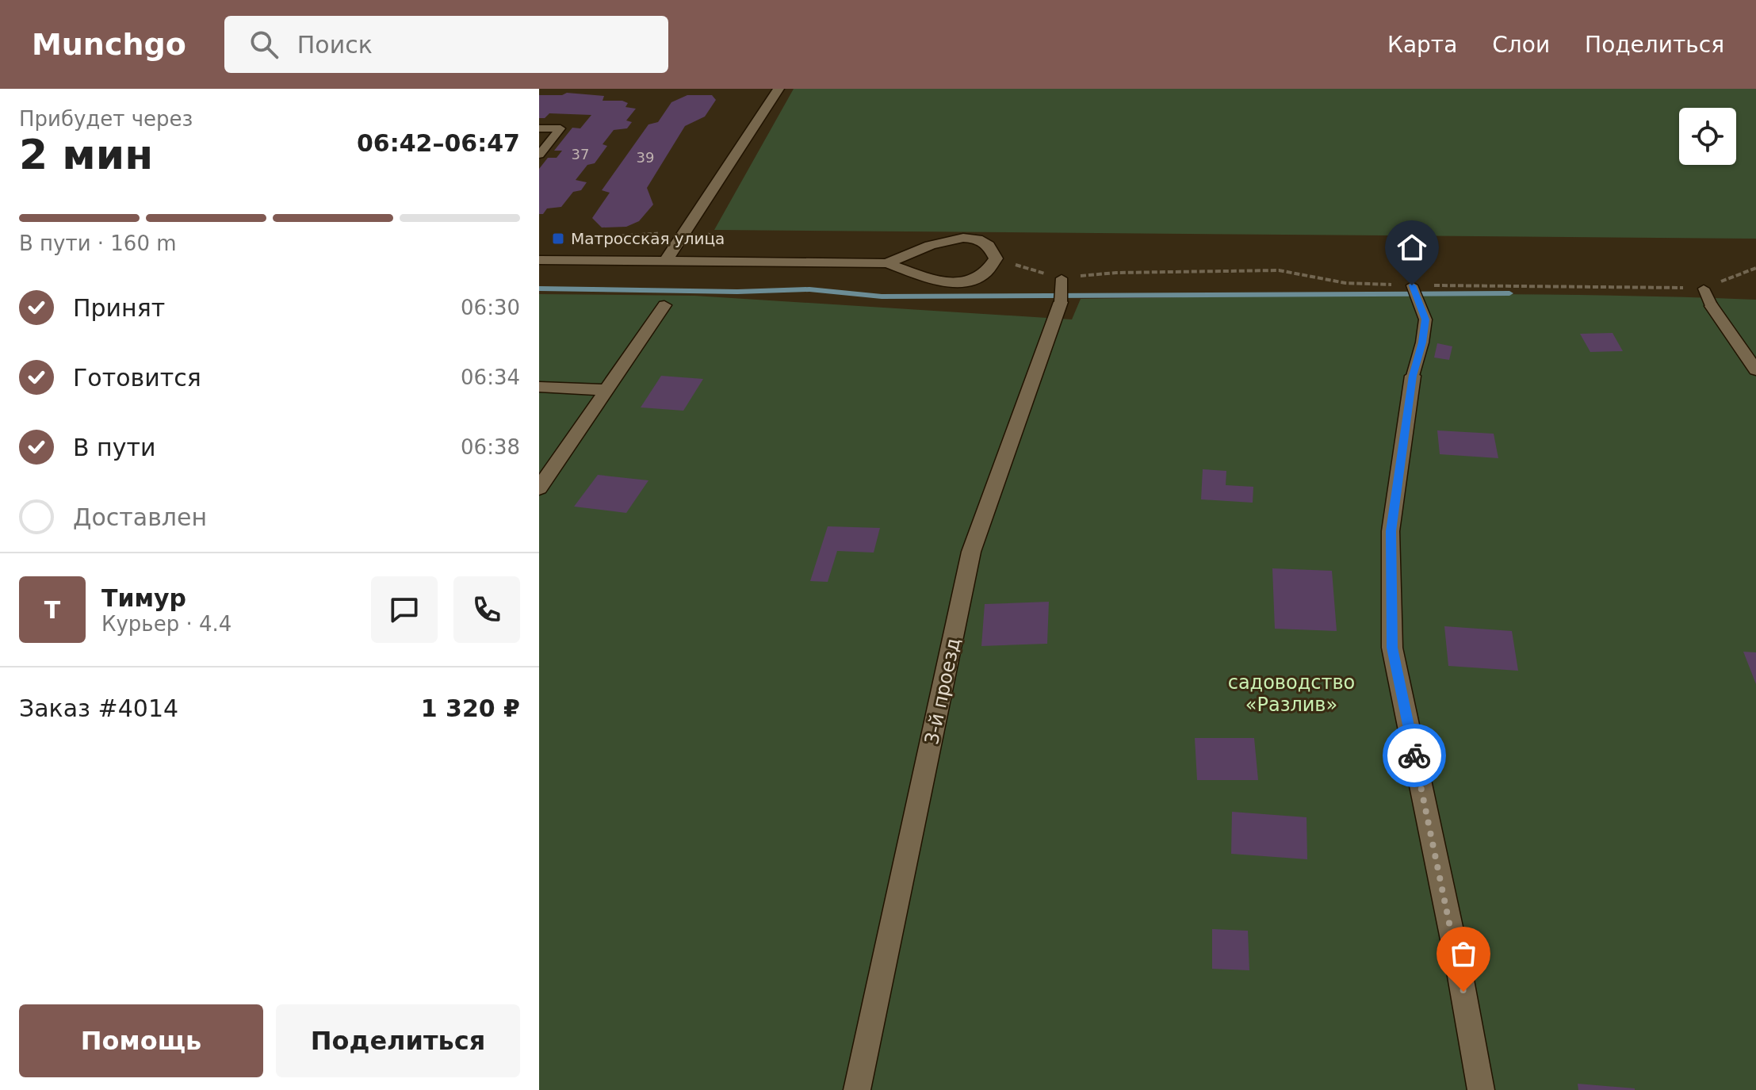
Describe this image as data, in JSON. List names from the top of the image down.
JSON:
{
  "streets": {
    "street": ["3-й проезд"]
  },
  "parks": ["садоводство «Разлив»"],
  "places": {
    "transit": ["Матросская улица"]
  },
  "house_numbers": ["37", "39"],
  "page": {
    "header": "Munchgo",
    "search": "Поиск",
    "nav": ["Карта", "Слои", "Поделиться"],
    "heading": ["2 мин", "Прибудет через", "06:42–06:47"],
    "panel": [
      "Тимур",
      "Курьер · 4.4",
      "Заказ #4014",
      "1 320 ₽"
    ],
    "bar": "В пути · 160 m",
    "list": [
      ["Принят", "06:30"],
      ["Готовится", "06:34"],
      ["В пути", "06:38"],
      "Доставлен"
    ],
    "round": "Т",
    "buttons": ["Помощь", "Поделиться"]
  }
}
